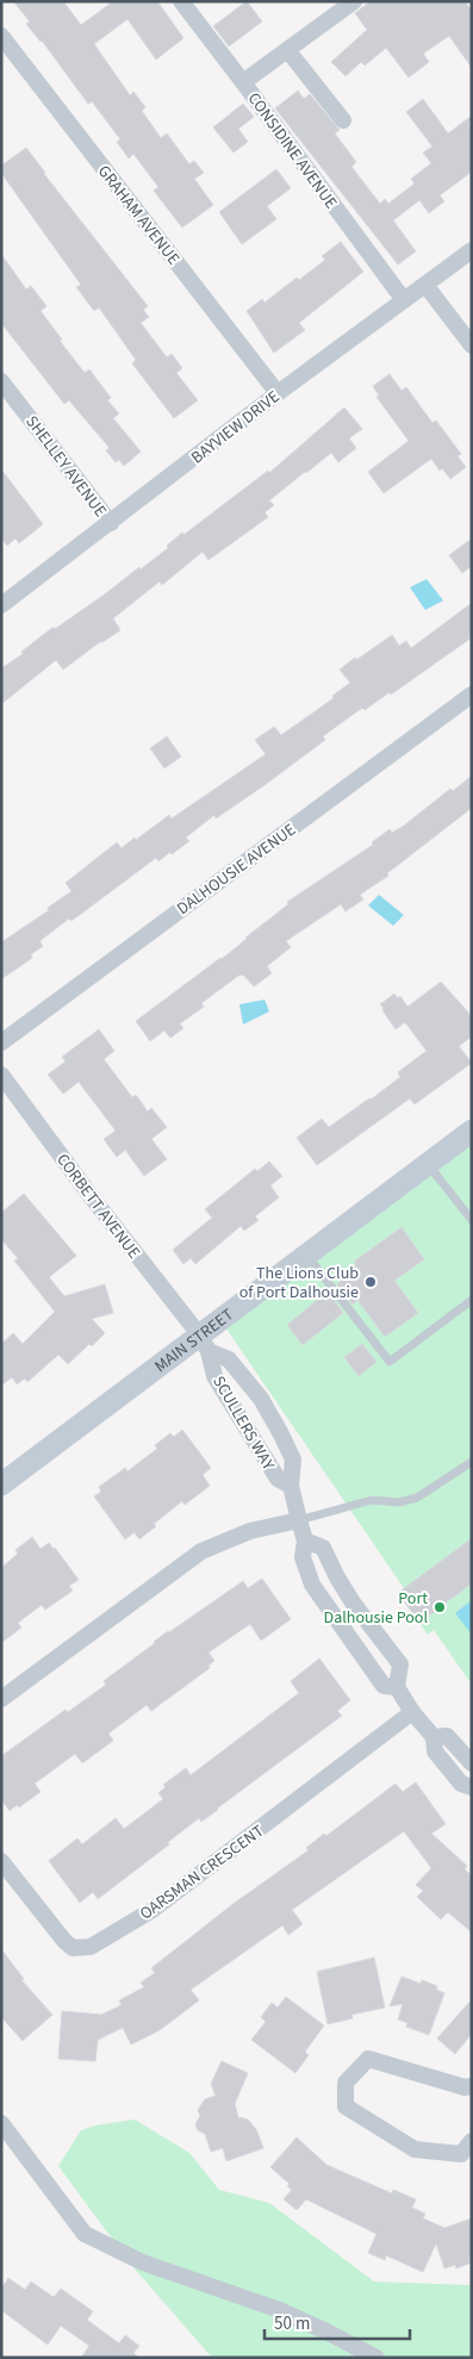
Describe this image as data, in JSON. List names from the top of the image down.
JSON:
{
  "streets": {
    "main road": ["MAIN STREET"],
    "street": [
      "CONSIDINE AVENUE",
      "GRAHAM AVENUE",
      "BAYVIEW DRIVE",
      "SHELLEY AVENUE",
      "DALHOUSIE AVENUE",
      "CORBETT AVENUE",
      "SCULLERS WAY",
      "OARSMAN CRESCENT"
    ]
  },
  "crossings": [
    ["CONSIDINE AVENUE", "BAYVIEW DRIVE"],
    ["GRAHAM AVENUE", "BAYVIEW DRIVE"],
    ["BAYVIEW DRIVE", "SHELLEY AVENUE"],
    ["CORBETT AVENUE", "MAIN STREET"],
    ["CORBETT AVENUE", "SCULLERS WAY"],
    ["MAIN STREET", "SCULLERS WAY"],
    ["SCULLERS WAY", "OARSMAN CRESCENT"]
  ],
  "places": ["The Lions Club of Port Dalhousie", "Port Dalhousie Pool"],
  "scale_bar": "50 m"
}
